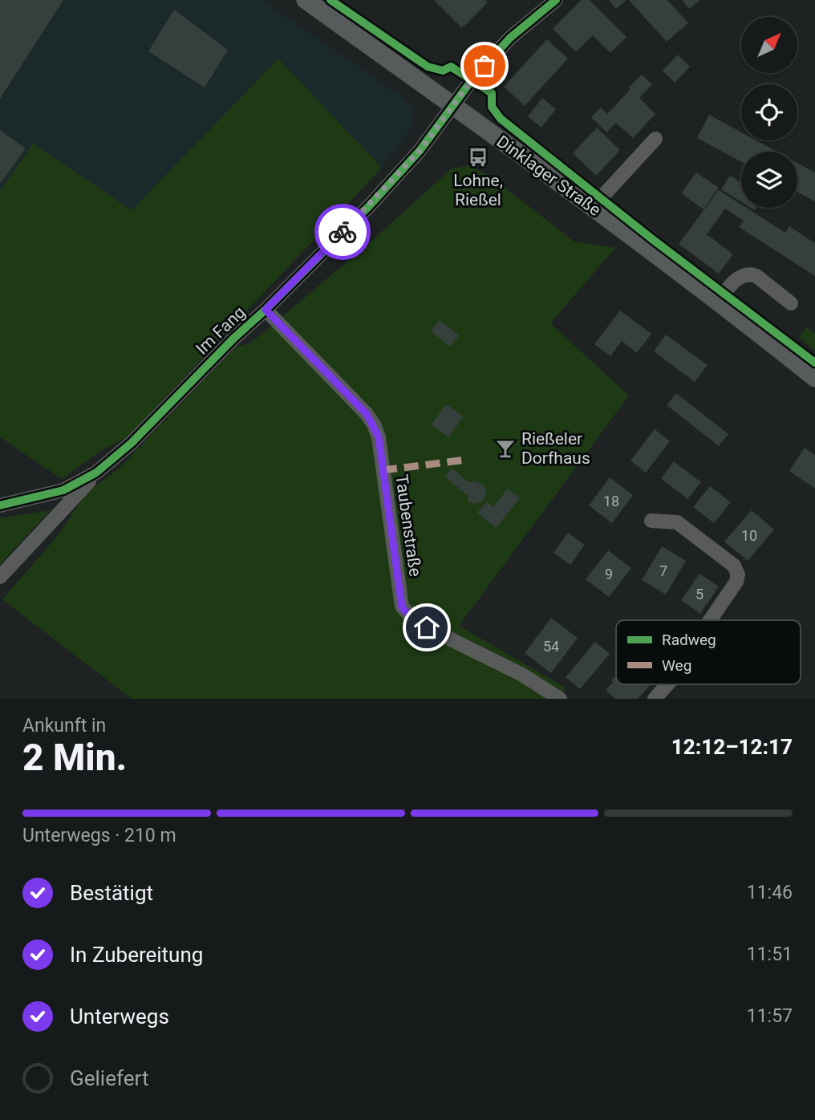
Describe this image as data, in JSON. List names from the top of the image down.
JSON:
{
  "streets": {
    "main road": ["Dinklager Straße"],
    "street": ["Im Fang", "Taubenstraße"]
  },
  "crossings": [
    ["Dinklager Straße", "Im Fang"],
    ["Im Fang", "Taubenstraße"]
  ],
  "places": {
    "bus stop": ["Lohne, Rießel"],
    "bar": ["Rießeler Dorfhaus"]
  },
  "house_numbers": [
    "18",
    "10",
    "7",
    "9",
    "5",
    "54"
  ],
  "legend": ["Radweg", "Weg"],
  "north": "top right",
  "page": {
    "heading": ["2 Min.", "Ankunft in", "12:12–12:17"],
    "bar": "Unterwegs · 210 m",
    "list": [
      ["Bestätigt", "11:46"],
      ["In Zubereitung", "11:51"],
      ["Unterwegs", "11:57"],
      "Geliefert"
    ]
  }
}
